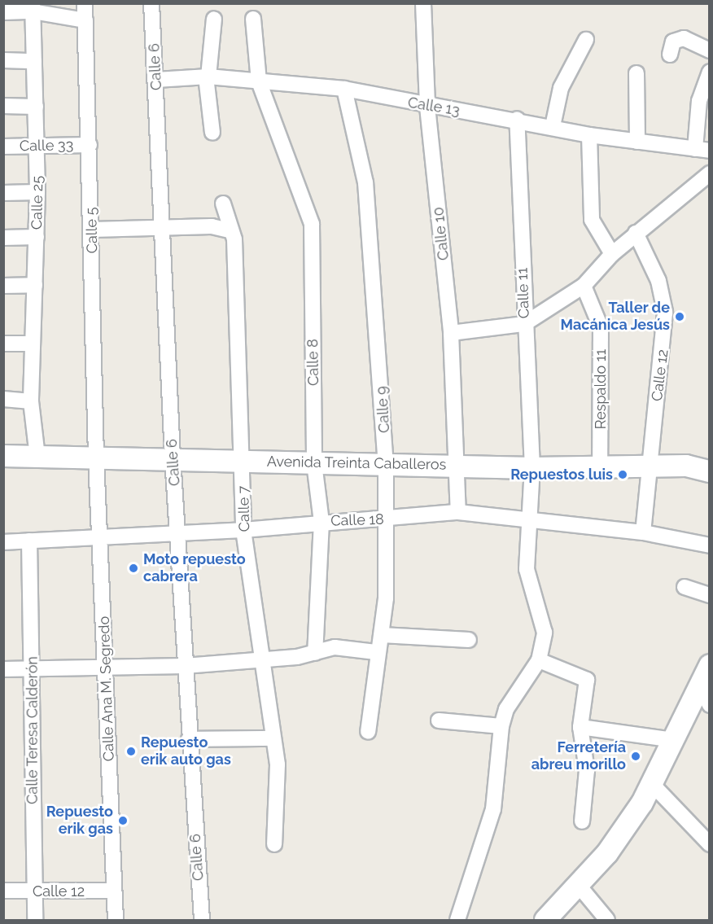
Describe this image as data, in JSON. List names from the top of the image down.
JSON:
{
  "streets": {
    "street": [
      "Calle 6",
      "Calle 13",
      "Calle 33",
      "Calle 25",
      "Calle 5",
      "Calle 10",
      "Calle 11",
      "Calle 8",
      "Calle 12",
      "Respaldo 11",
      "Calle 9",
      "Avenida Treinta Caballeros",
      "Calle 7",
      "Calle 18",
      "Calle Ana M. Segredo",
      "Calle Teresa Calderón"
    ]
  },
  "crossings": [
    ["Calle 6", "Calle 13"],
    ["Calle 6", "Avenida Treinta Caballeros"],
    ["Calle 6", "Calle 18"],
    ["Calle 13", "Calle 10"],
    ["Calle 13", "Calle 11"],
    ["Calle 13", "Calle 8"],
    ["Calle 13", "Calle 9"],
    ["Calle 33", "Calle 25"],
    ["Calle 33", "Calle 5"],
    ["Calle 25", "Avenida Treinta Caballeros"],
    ["Calle 5", "Avenida Treinta Caballeros"],
    ["Calle 5", "Calle Ana M. Segredo"],
    ["Calle 10", "Avenida Treinta Caballeros"],
    ["Calle 10", "Calle 18"],
    ["Calle 11", "Avenida Treinta Caballeros"],
    ["Calle 11", "Calle 18"],
    ["Calle 8", "Avenida Treinta Caballeros"],
    ["Calle 8", "Calle 18"],
    ["Calle 12", "Avenida Treinta Caballeros"],
    ["Calle 12", "Calle 18"],
    ["Calle 12", "Calle Ana M. Segredo"],
    ["Calle 12", "Calle Teresa Calderón"],
    ["Respaldo 11", "Avenida Treinta Caballeros"],
    ["Calle 9", "Avenida Treinta Caballeros"],
    ["Calle 9", "Calle 18"],
    ["Avenida Treinta Caballeros", "Calle 7"],
    ["Avenida Treinta Caballeros", "Calle Ana M. Segredo"],
    ["Calle 7", "Calle 18"],
    ["Calle 18", "Calle Ana M. Segredo"],
    ["Calle 18", "Calle Teresa Calderón"]
  ],
  "places": [
    "Taller de Macánica Jesús",
    "Repuestos luis",
    "Moto repuesto cabrera",
    "Repuesto erik auto gas",
    "Ferretería abreu morillo",
    "Repuesto erik gas"
  ]
}
